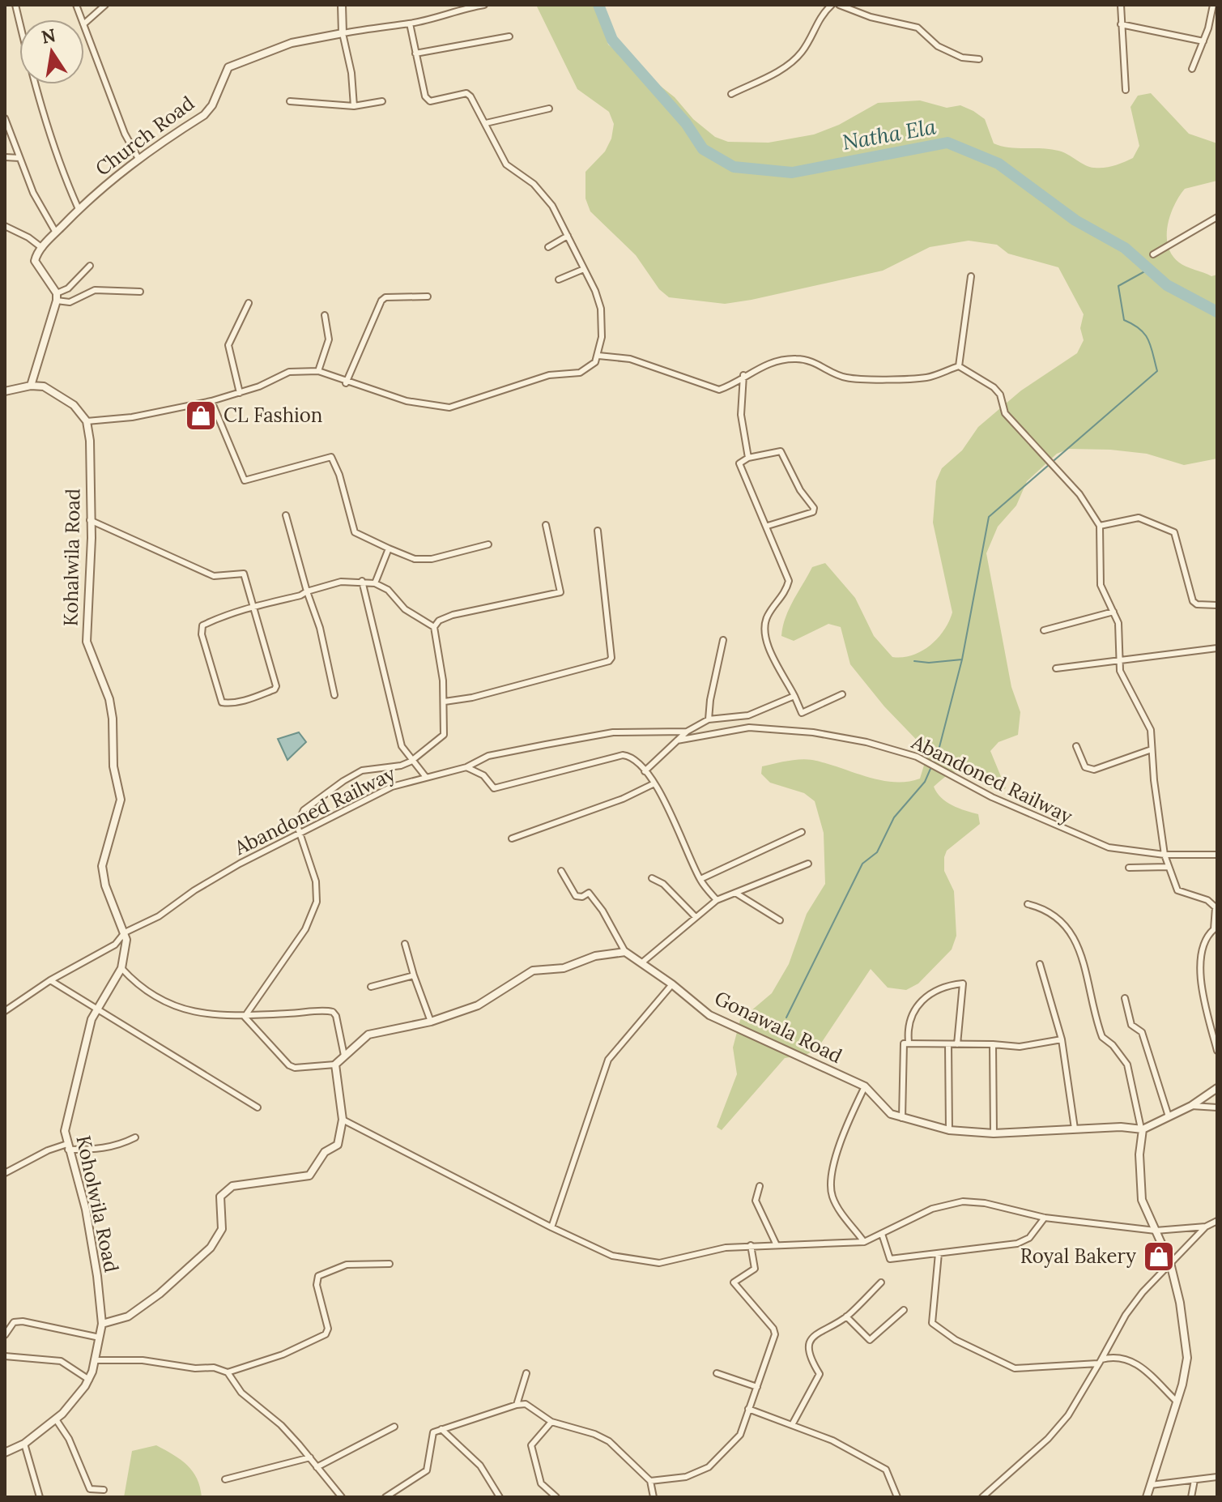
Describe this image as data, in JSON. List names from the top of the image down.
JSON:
{
  "streets": {
    "street": [
      "Church Road",
      "Kohalwila Road",
      "Abandoned Railway",
      "Gonawala Road",
      "Koholwila Road"
    ]
  },
  "crossings": [
    ["Kohalwila Road", "Abandoned Railway"],
    ["Kohalwila Road", "Koholwila Road"],
    ["Abandoned Railway", "Koholwila Road"]
  ],
  "water": ["Natha Ela"],
  "places": {
    "shop": ["CL Fashion", "Royal Bakery"]
  },
  "north": "top"
}
